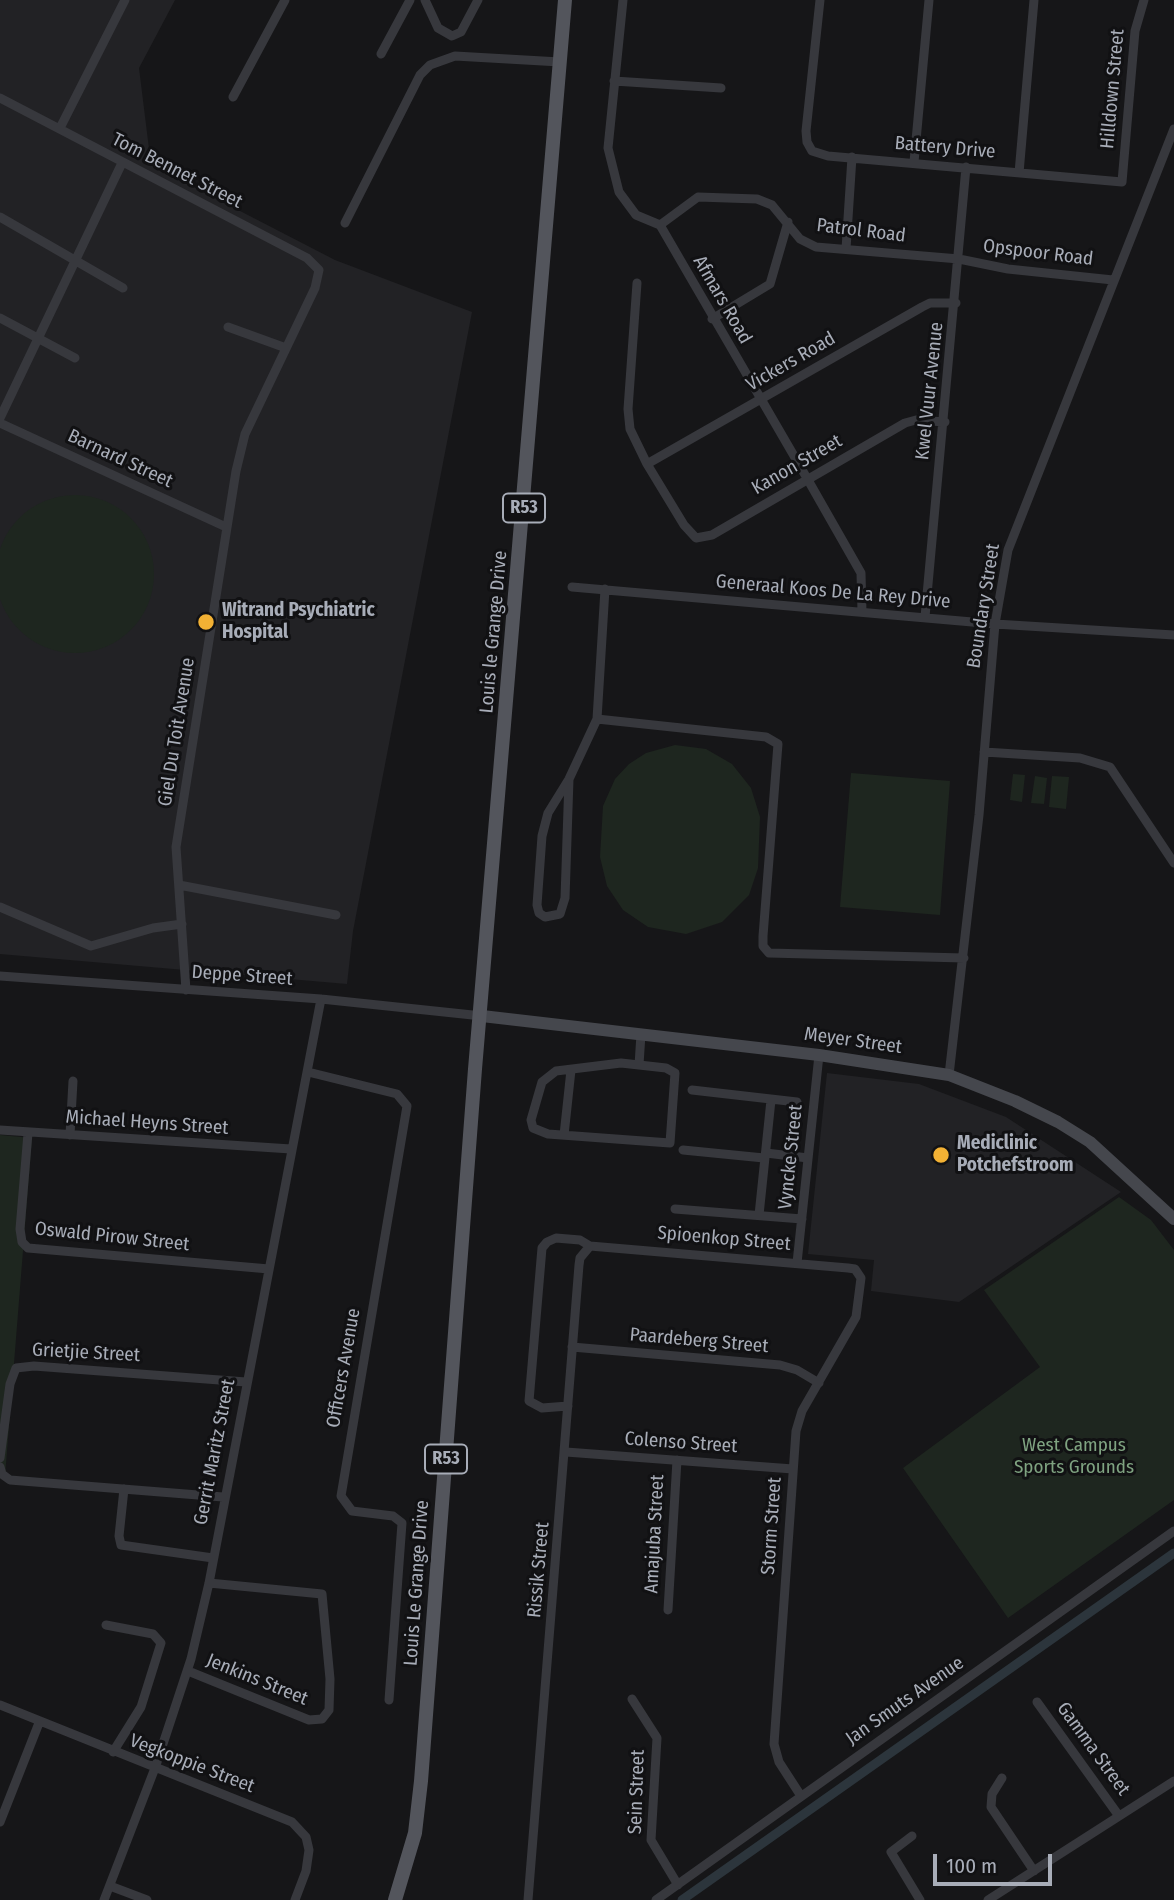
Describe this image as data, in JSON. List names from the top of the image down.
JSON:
{
  "streets": {
    "main road": ["R53", "Louis le Grange Drive", "Louis Le Grange Drive"],
    "street": [
      "Hilldown Street",
      "Battery Drive",
      "Tom Bennet Street",
      "Patrol Road",
      "Opspoor Road",
      "Afmars Road",
      "Vickers Road",
      "Kwel Vuur Avenue",
      "Barnard Street",
      "Kanon Street",
      "Generaal Koos De La Rey Drive",
      "Boundary Street",
      "Giel Du Toit Avenue",
      "Deppe Street",
      "Meyer Street",
      "Michael Heyns Street",
      "Vyncke Street",
      "Oswald Pirow Street",
      "Spioenkop Street",
      "Paardeberg Street",
      "Grietjie Street",
      "Officers Avenue",
      "Colenso Street",
      "Gerrit Maritz Street",
      "Storm Street",
      "Amajuba Street",
      "Rissik Street",
      "Jenkins Street",
      "Jan Smuts Avenue",
      "Gamma Street",
      "Vegkoppie Street",
      "Sein Street"
    ]
  },
  "crossings": [
    ["Hilldown Street", "Battery Drive"],
    ["Battery Drive", "Kwel Vuur Avenue"],
    ["Tom Bennet Street", "Giel Du Toit Avenue"],
    ["Patrol Road", "Opspoor Road"],
    ["Patrol Road", "Afmars Road"],
    ["Patrol Road", "Kwel Vuur Avenue"],
    ["Opspoor Road", "Kwel Vuur Avenue"],
    ["Opspoor Road", "Boundary Street"],
    ["Afmars Road", "Vickers Road"],
    ["Afmars Road", "Kanon Street"],
    ["Afmars Road", "Generaal Koos De La Rey Drive"],
    ["Vickers Road", "Kwel Vuur Avenue"],
    ["Vickers Road", "Kanon Street"],
    ["Kwel Vuur Avenue", "Kanon Street"],
    ["Kwel Vuur Avenue", "Generaal Koos De La Rey Drive"],
    ["Barnard Street", "Giel Du Toit Avenue"],
    ["Generaal Koos De La Rey Drive", "Boundary Street"],
    ["Boundary Street", "Meyer Street"],
    ["Louis le Grange Drive", "Deppe Street"],
    ["Louis le Grange Drive", "Meyer Street"],
    ["Louis le Grange Drive", "Louis Le Grange Drive"],
    ["Giel Du Toit Avenue", "Deppe Street"],
    ["Deppe Street", "Meyer Street"],
    ["Deppe Street", "Gerrit Maritz Street"],
    ["Deppe Street", "Louis Le Grange Drive"],
    ["Meyer Street", "Vyncke Street"],
    ["Meyer Street", "Louis Le Grange Drive"],
    ["Michael Heyns Street", "Oswald Pirow Street"],
    ["Michael Heyns Street", "Gerrit Maritz Street"],
    ["Vyncke Street", "Spioenkop Street"],
    ["Oswald Pirow Street", "Gerrit Maritz Street"],
    ["Spioenkop Street", "Storm Street"],
    ["Spioenkop Street", "Rissik Street"],
    ["Paardeberg Street", "Storm Street"],
    ["Paardeberg Street", "Rissik Street"],
    ["Grietjie Street", "Gerrit Maritz Street"],
    ["Officers Avenue", "Gerrit Maritz Street"],
    ["Colenso Street", "Storm Street"],
    ["Colenso Street", "Amajuba Street"],
    ["Colenso Street", "Rissik Street"],
    ["Gerrit Maritz Street", "Jenkins Street"],
    ["Gerrit Maritz Street", "Vegkoppie Street"],
    ["Storm Street", "Jan Smuts Avenue"],
    ["Jan Smuts Avenue", "Sein Street"]
  ],
  "parks": ["West Campus Sports Grounds"],
  "places": ["Witrand Psychiatric Hospital", "Mediclinic Potchefstroom"],
  "scale_bar": "100 m"
}
